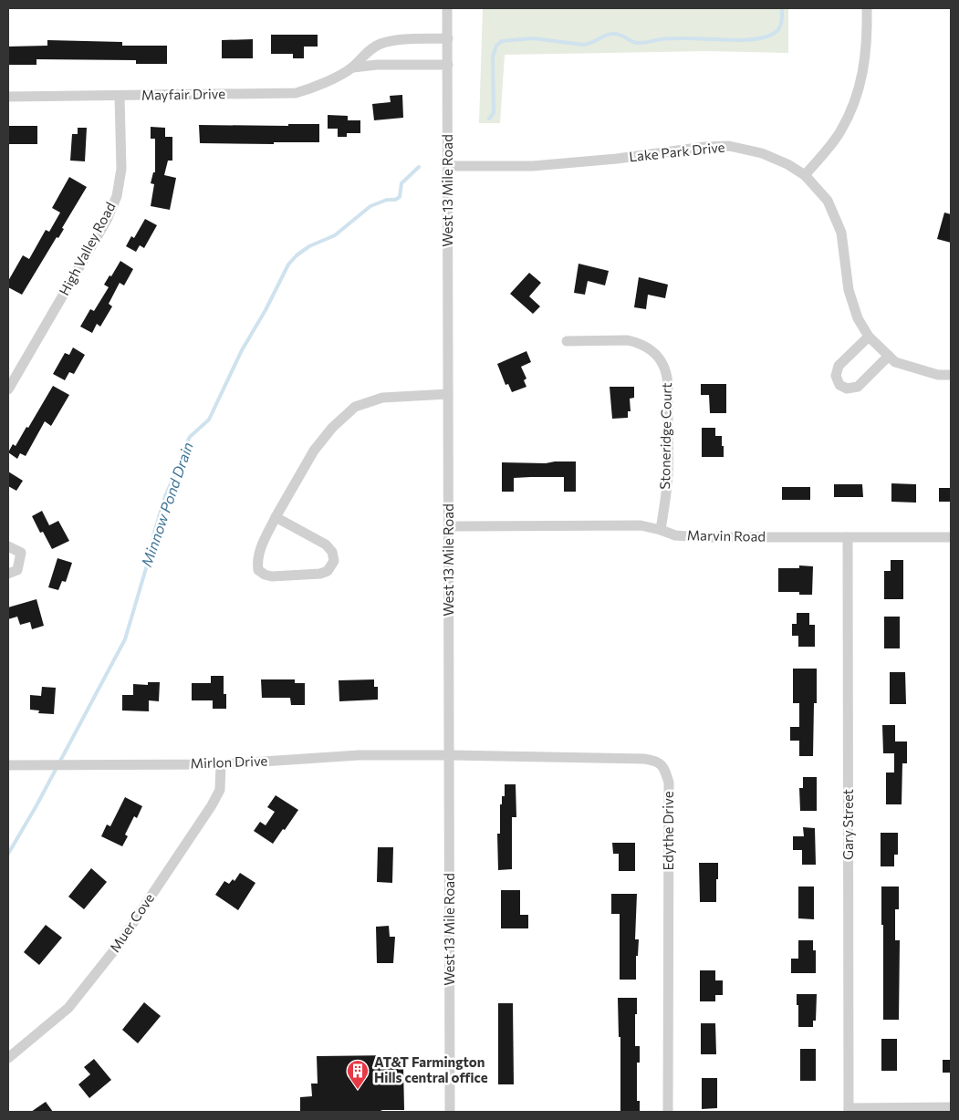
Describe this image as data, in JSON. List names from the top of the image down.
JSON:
{
  "streets": {
    "street": [
      "Mayfair Drive",
      "Lake Park Drive",
      "West 13 Mile Road",
      "High Valley Road",
      "Stoneridge Court",
      "Marvin Road",
      "Mirlon Drive",
      "Gary Street",
      "Edythe Drive",
      "Muer Cove"
    ]
  },
  "crossings": [
    ["Mayfair Drive", "West 13 Mile Road"],
    ["Mayfair Drive", "High Valley Road"],
    ["Lake Park Drive", "West 13 Mile Road"],
    ["West 13 Mile Road", "Marvin Road"],
    ["West 13 Mile Road", "Mirlon Drive"],
    ["West 13 Mile Road", "Edythe Drive"],
    ["Stoneridge Court", "Marvin Road"],
    ["Marvin Road", "Gary Street"],
    ["Mirlon Drive", "Edythe Drive"],
    ["Mirlon Drive", "Muer Cove"]
  ],
  "water": ["Minnow Pond Drain"],
  "places": {
    "building": ["AT&T Farmington Hills central office"]
  }
}
